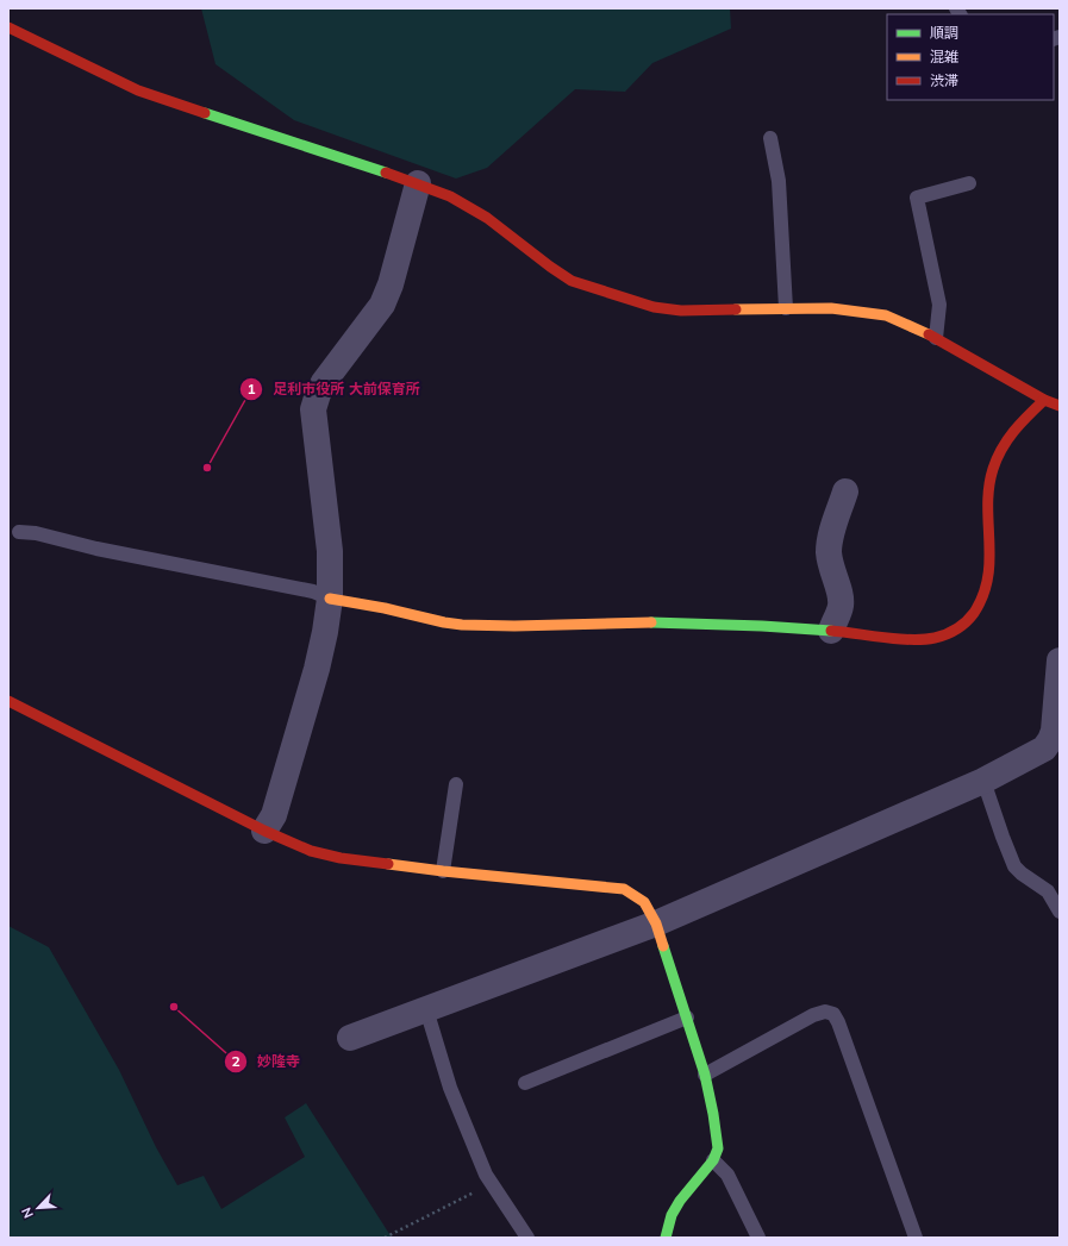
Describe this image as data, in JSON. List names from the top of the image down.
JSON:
{
  "places": ["足利市役所 大前保育所", "妙隆寺"],
  "legend": ["順調", "混雑", "渋滞"],
  "north": "bottom left"
}
